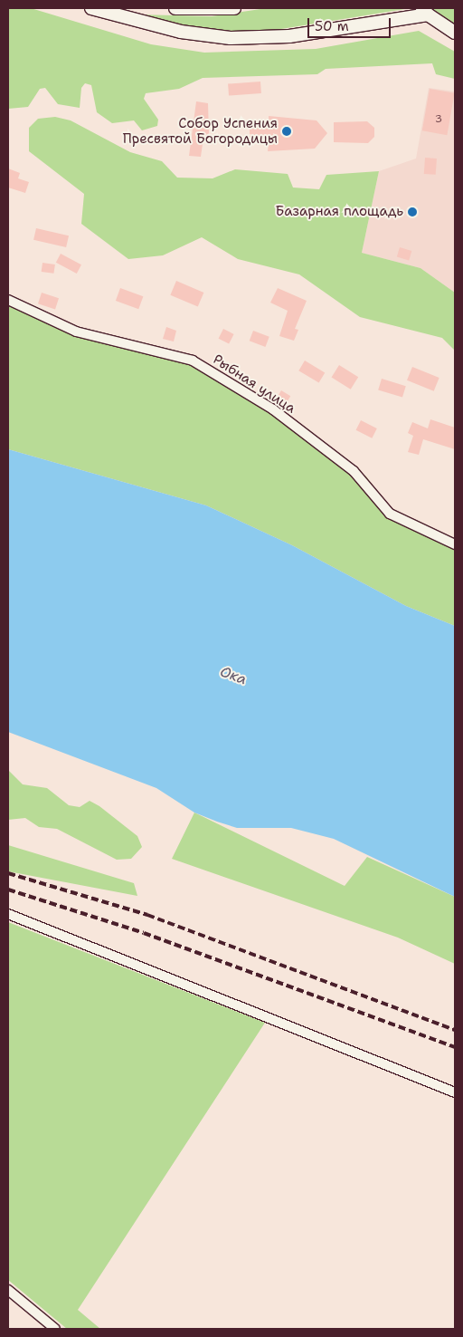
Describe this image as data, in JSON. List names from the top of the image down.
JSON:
{
  "streets": {
    "street": ["Рыбная улица"]
  },
  "water": ["Ока"],
  "places": ["Собор Успения Пресвятой Богородицы", "Базарная площадь"],
  "house_numbers": ["3"],
  "scale_bar": "50 m"
}
